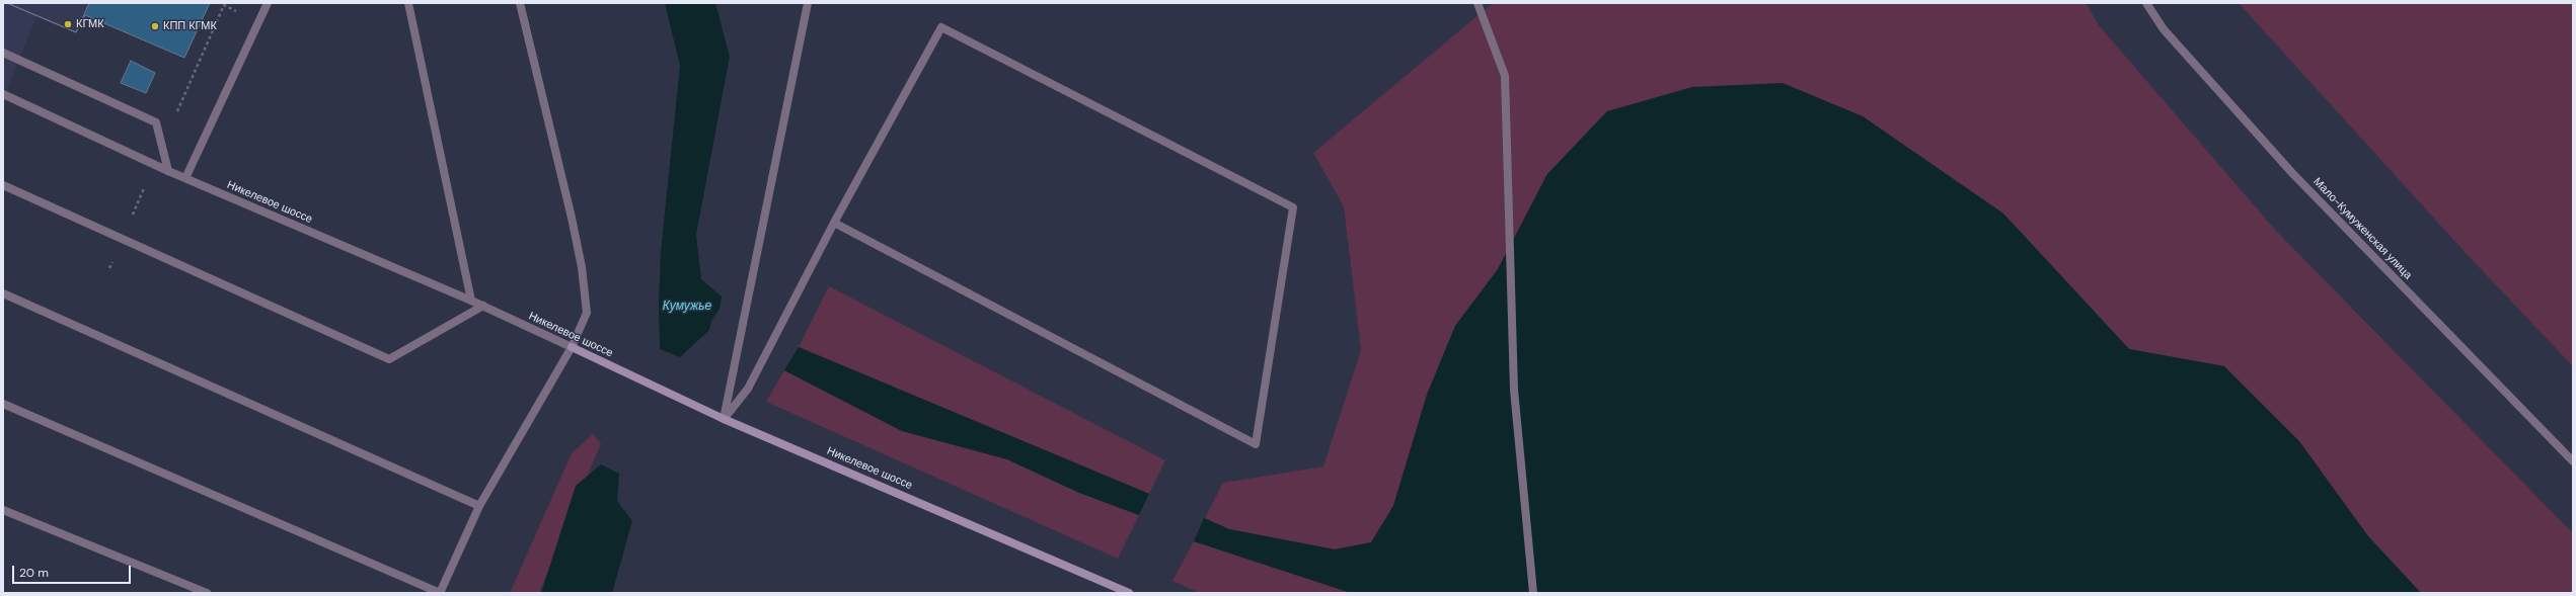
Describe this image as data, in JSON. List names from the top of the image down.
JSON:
{
  "streets": {
    "street": ["Никелевое шоссе", "Мало-Кумуженская улица"]
  },
  "water": ["Кумужье"],
  "places": ["КГМК", "КПП КГМК"],
  "scale_bar": "20 m"
}
